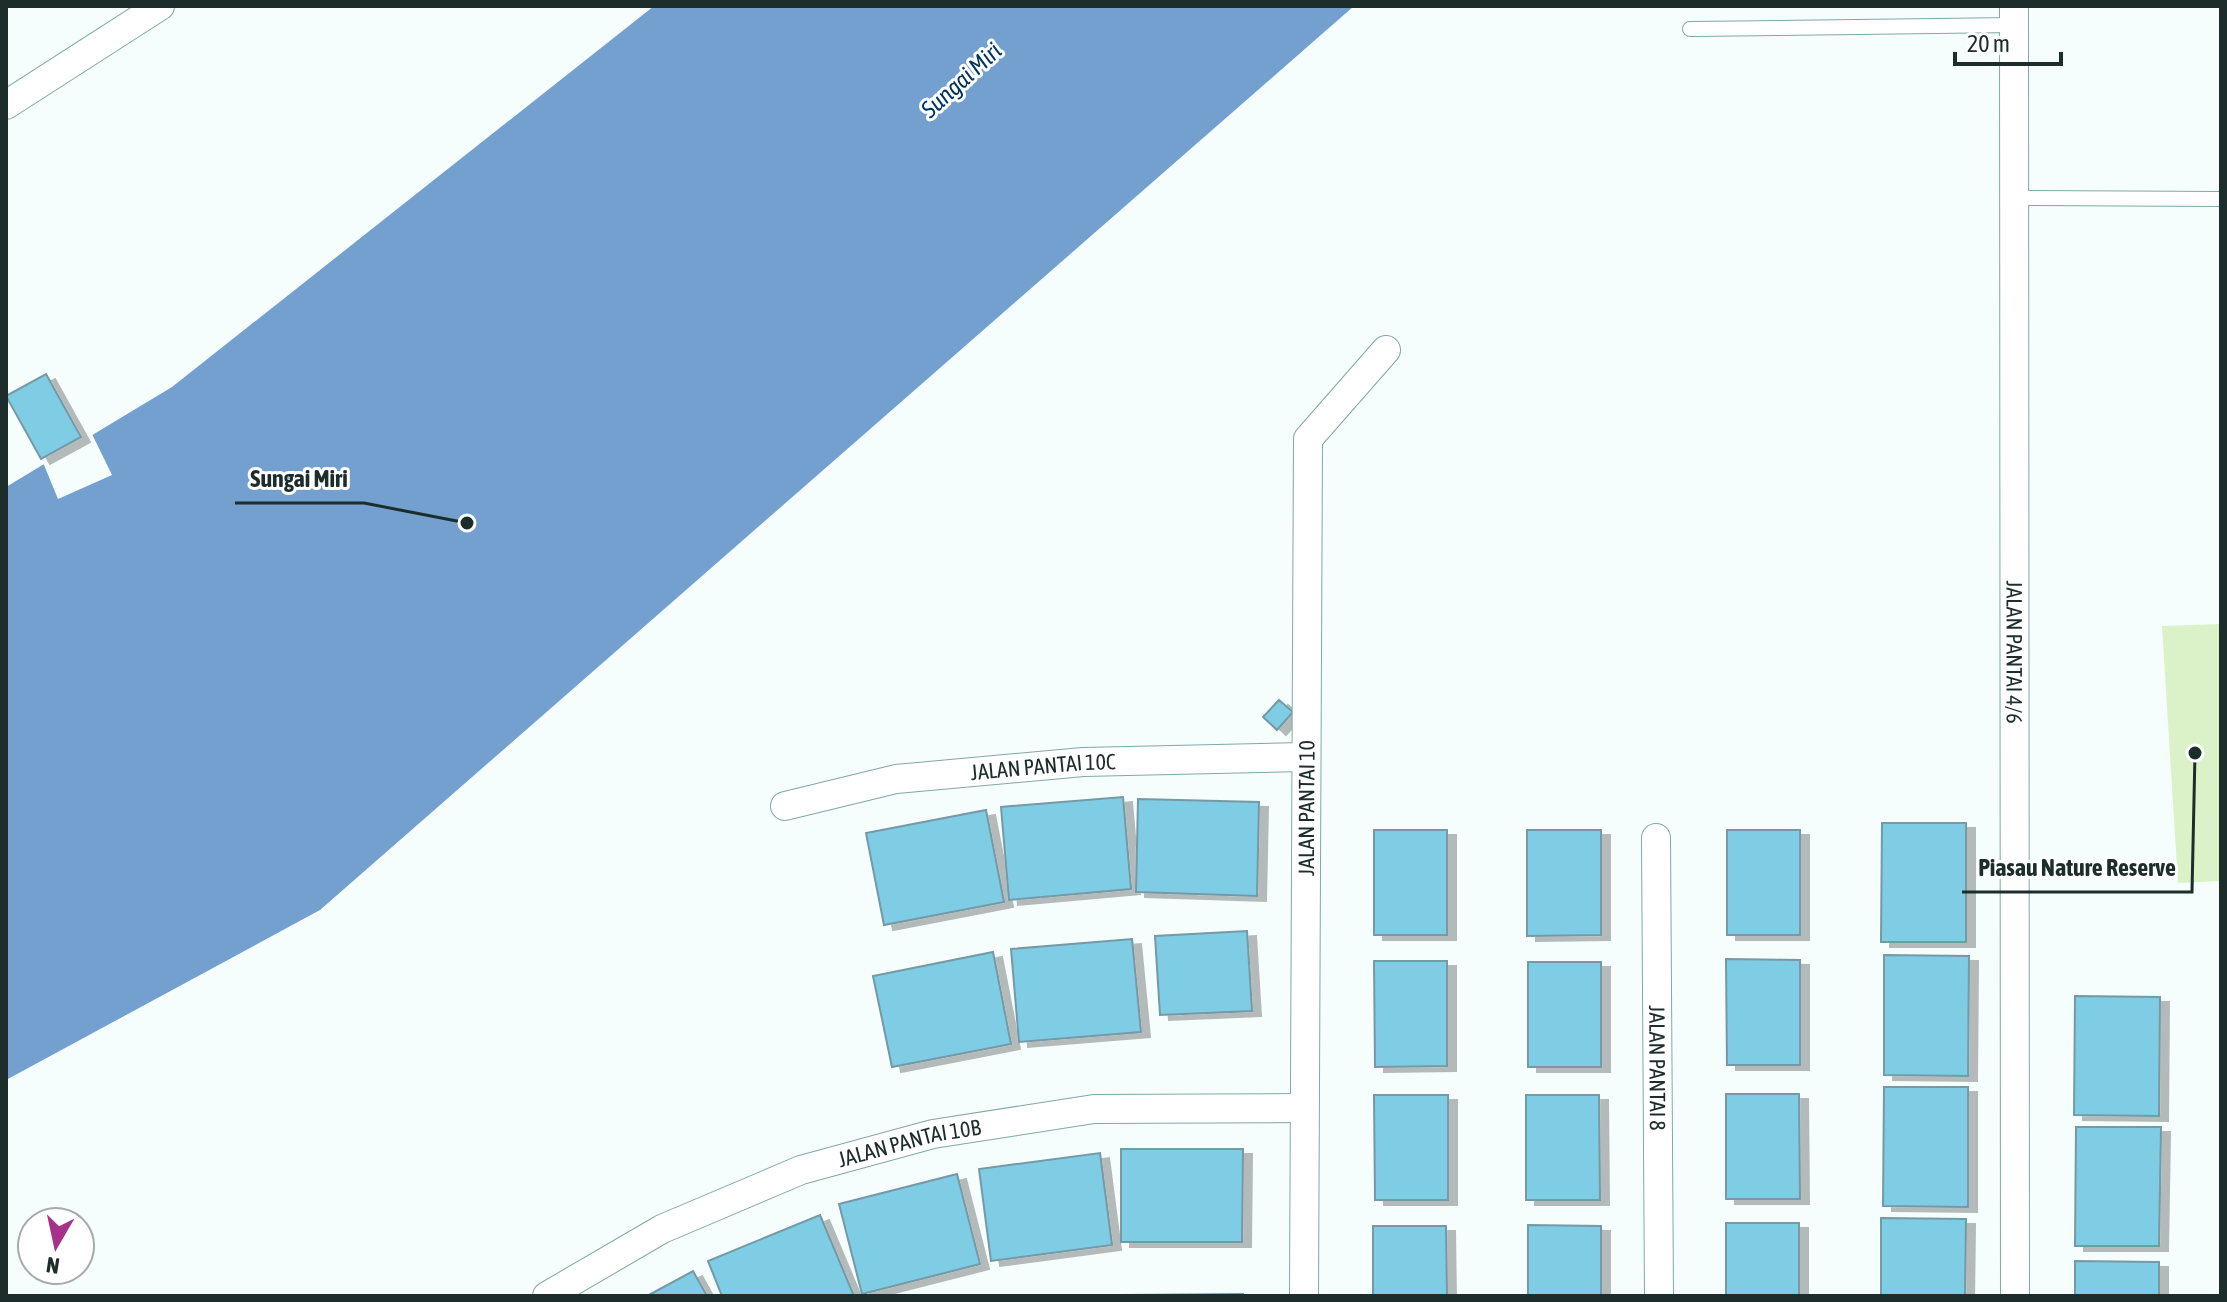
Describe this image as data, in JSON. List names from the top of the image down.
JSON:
{
  "streets": {
    "street": [
      "JALAN PANTAI 4/6",
      "JALAN PANTAI 10C",
      "JALAN PANTAI 10",
      "JALAN PANTAI 8",
      "JALAN PANTAI 10B"
    ]
  },
  "crossings": [
    ["JALAN PANTAI 10C", "JALAN PANTAI 10"],
    ["JALAN PANTAI 10", "JALAN PANTAI 10B"]
  ],
  "water": ["Sungai Miri"],
  "places": ["Sungai Miri", "Piasau Nature Reserve"],
  "scale_bar": "20 m",
  "north": "bottom"
}
